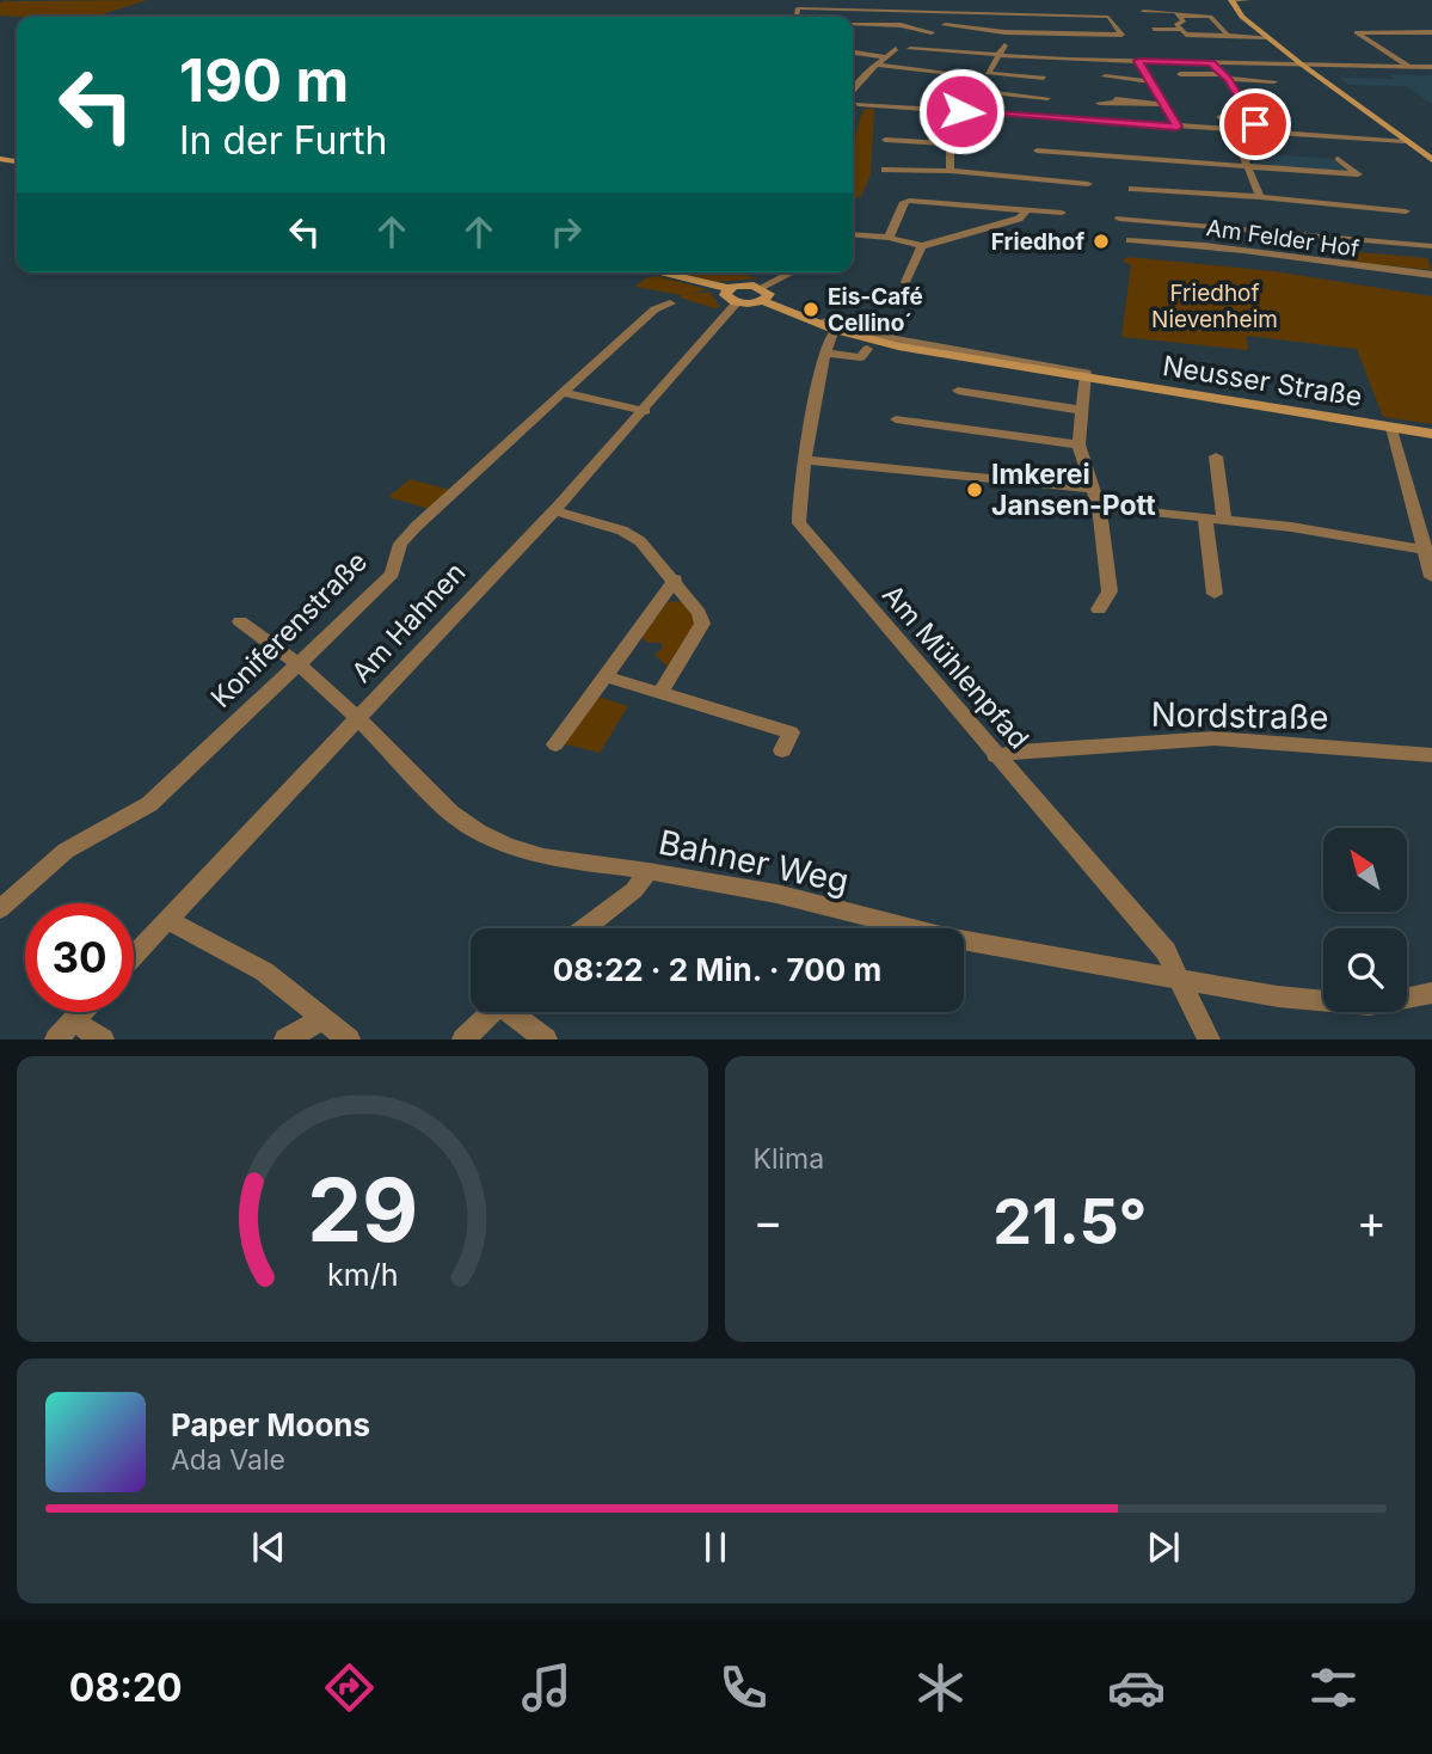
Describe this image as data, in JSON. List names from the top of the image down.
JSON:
{
  "streets": {
    "street": [
      "Am Felder Hof",
      "Neusser Straße",
      "Am Hahnen",
      "Koniferenstraße",
      "Am Mühlenpfad",
      "Nordstraße",
      "Bahner Weg"
    ]
  },
  "crossings": [
    ["Neusser Straße", "Am Hahnen"],
    ["Neusser Straße", "Am Mühlenpfad"],
    ["Am Hahnen", "Bahner Weg"],
    ["Koniferenstraße", "Bahner Weg"],
    ["Am Mühlenpfad", "Nordstraße"],
    ["Am Mühlenpfad", "Bahner Weg"]
  ],
  "parks": ["Friedhof Nievenheim"],
  "places": ["Friedhof", "Eis-Café Cellino´", "Imkerei Jansen-Pott"],
  "north": "top left",
  "page": {
    "turn": ["190 m", "In der Furth"],
    "limit": "30",
    "trip": "08:22 · 2 Min. · 700 m",
    "tile": "Klima",
    "heat": ["−", "21.5°", "+"],
    "song": ["Paper Moons", "Ada Vale"],
    "tabs": "08:20",
    "gauge": ["29", "km/h"]
  }
}
